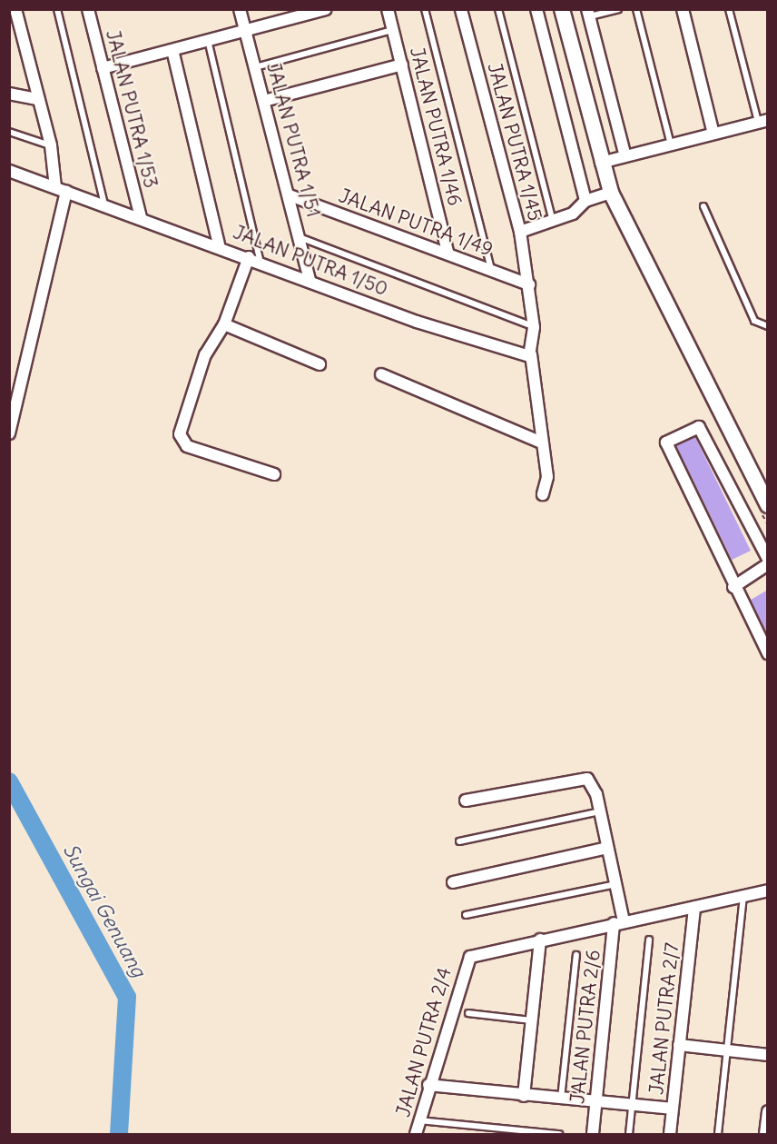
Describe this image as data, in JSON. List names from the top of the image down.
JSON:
{
  "streets": {
    "street": [
      "JALAN PUTRA 1/53",
      "JALAN PUTRA 1/46",
      "JALAN PUTRA 1/51",
      "JALAN PUTRA 1/45",
      "JALAN PUTRA 1/49",
      "JALAN PUTRA 1/50",
      "JALAN PUTRA 2/7",
      "JALAN PUTRA 2/6",
      "JALAN PUTRA 2/4"
    ]
  },
  "crossings": [
    ["JALAN PUTRA 1/53", "JALAN PUTRA 1/50"],
    ["JALAN PUTRA 1/46", "JALAN PUTRA 1/49"],
    ["JALAN PUTRA 1/51", "JALAN PUTRA 1/49"],
    ["JALAN PUTRA 1/51", "JALAN PUTRA 1/50"],
    ["JALAN PUTRA 1/45", "JALAN PUTRA 1/49"],
    ["JALAN PUTRA 2/7", "JALAN PUTRA 2/6"],
    ["JALAN PUTRA 2/6", "JALAN PUTRA 2/4"]
  ],
  "water": ["Sungai Genuang"]
}
